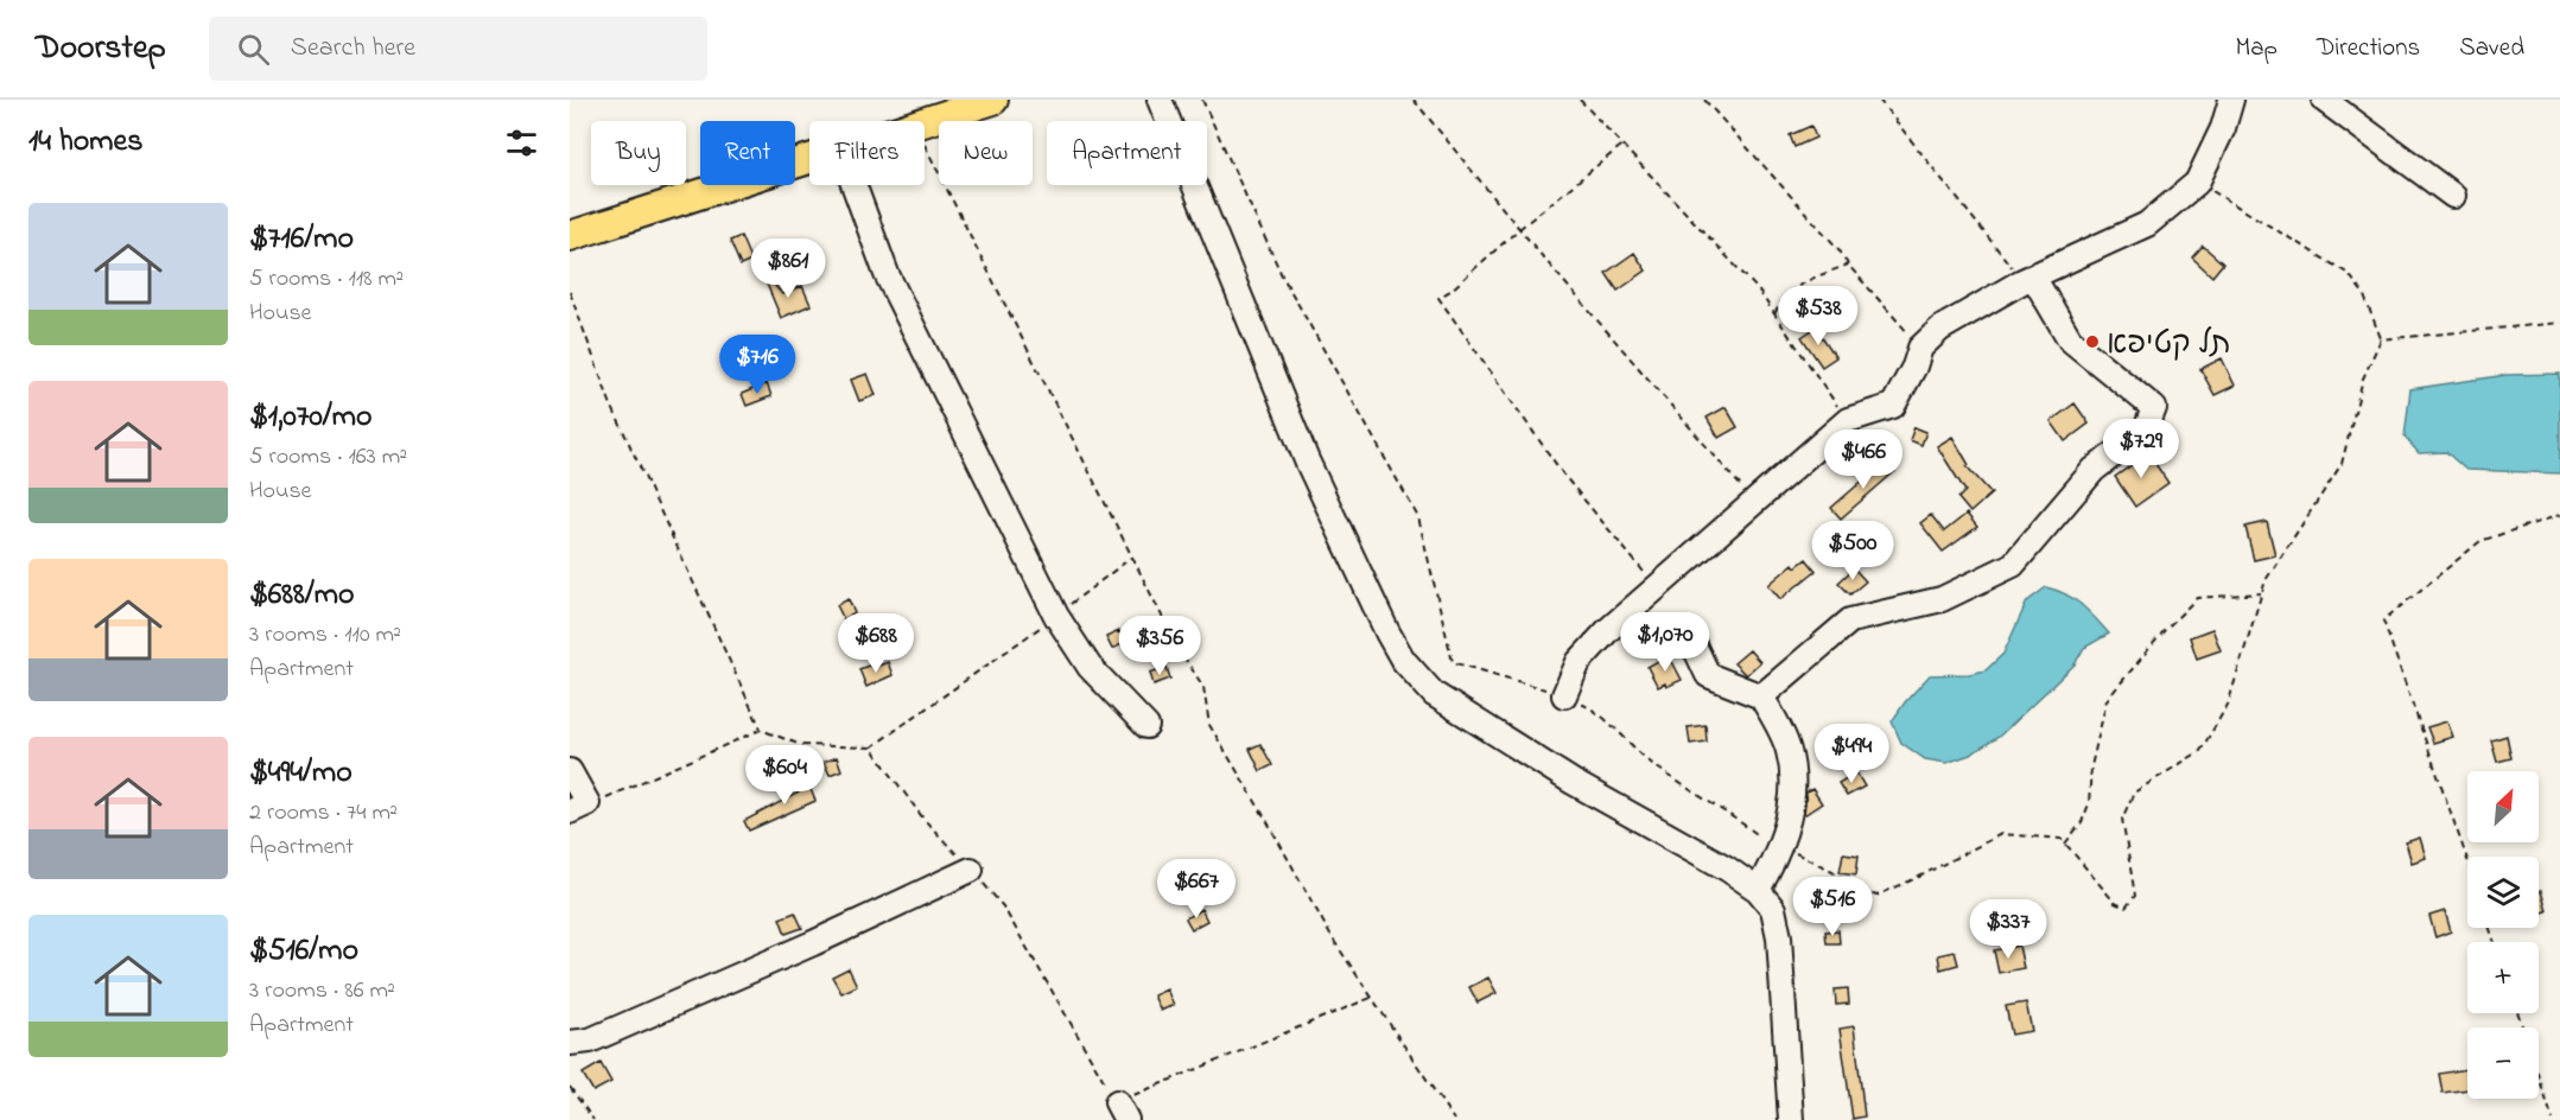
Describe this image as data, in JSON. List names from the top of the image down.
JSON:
{
  "places": ["תל קטיפא"],
  "north": "top right",
  "page": {
    "header": "Doorstep",
    "search": "Search here",
    "nav": ["Map", "Directions", "Saved"],
    "heading": "14 homes",
    "chip": [
      "Buy",
      "Rent",
      "Filters",
      "New",
      "Apartment"
    ],
    "list": [
      {
        "name": "$716/mo",
        "note": "5 rooms · 118 m² · House"
      },
      {
        "name": "$1,070/mo",
        "note": "5 rooms · 163 m² · House"
      },
      {
        "name": "$688/mo",
        "note": "3 rooms · 110 m² · Apartment"
      },
      {
        "name": "$494/mo",
        "note": "2 rooms · 74 m² · Apartment"
      },
      {
        "name": "$516/mo",
        "note": "3 rooms · 86 m² · Apartment"
      }
    ],
    "price": [
      "$861",
      "$538",
      "$716",
      "$729",
      "$466",
      "$500",
      "$1,070",
      "$688",
      "$356",
      "$494",
      "$604",
      "$667",
      "$516",
      "$337"
    ],
    "map_buttons": ["+", "−"]
  }
}
